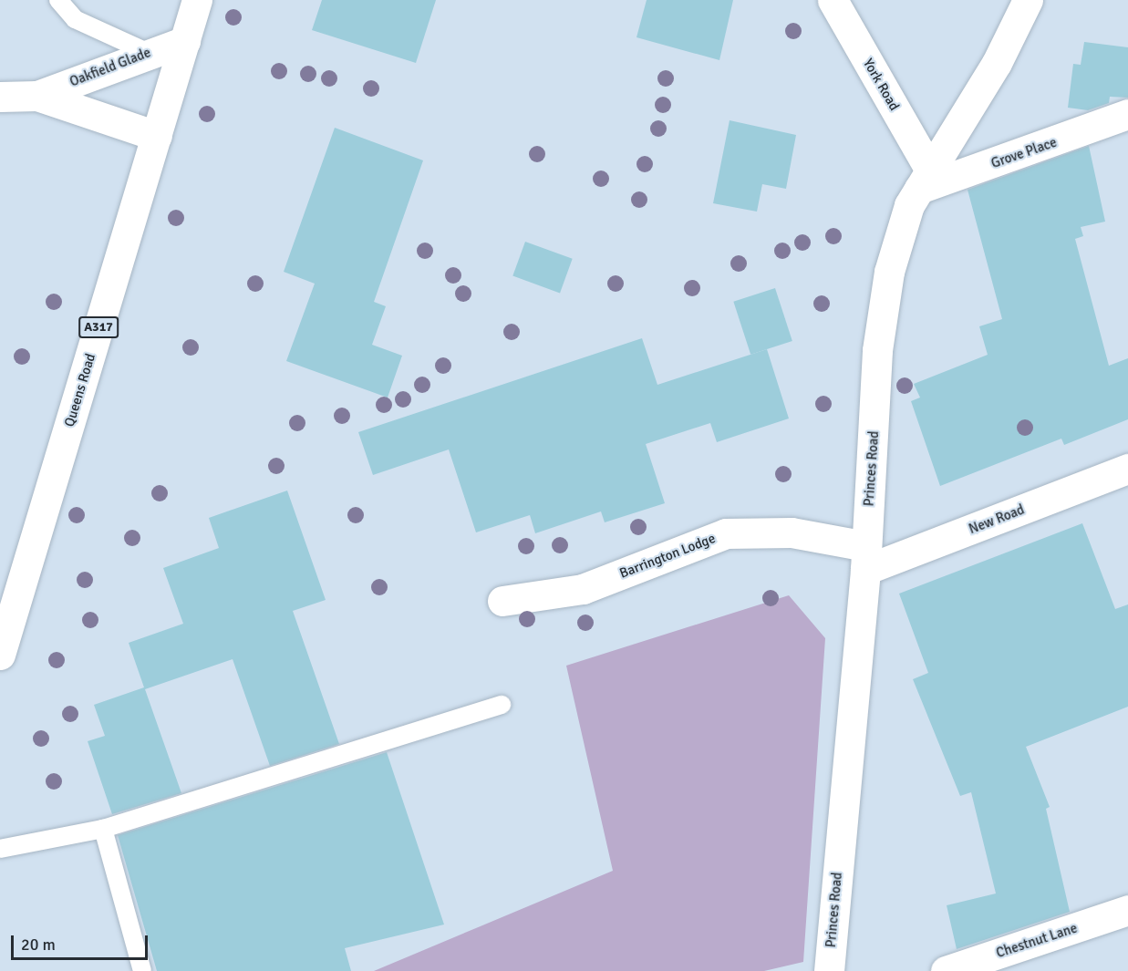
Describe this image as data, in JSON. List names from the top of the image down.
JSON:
{
  "streets": {
    "street": [
      "Oakfield Glade",
      "York Road",
      "Grove Place",
      "A317",
      "Queens Road",
      "Princes Road",
      "New Road",
      "Barrington Lodge",
      "Chestnut Lane"
    ]
  },
  "crossings": [
    ["Oakfield Glade", "Queens Road"],
    ["York Road", "Grove Place"],
    ["York Road", "Princes Road"],
    ["Grove Place", "Princes Road"],
    ["Princes Road", "New Road"],
    ["Princes Road", "Barrington Lodge"],
    ["New Road", "Barrington Lodge"]
  ],
  "scale_bar": "20 m"
}
